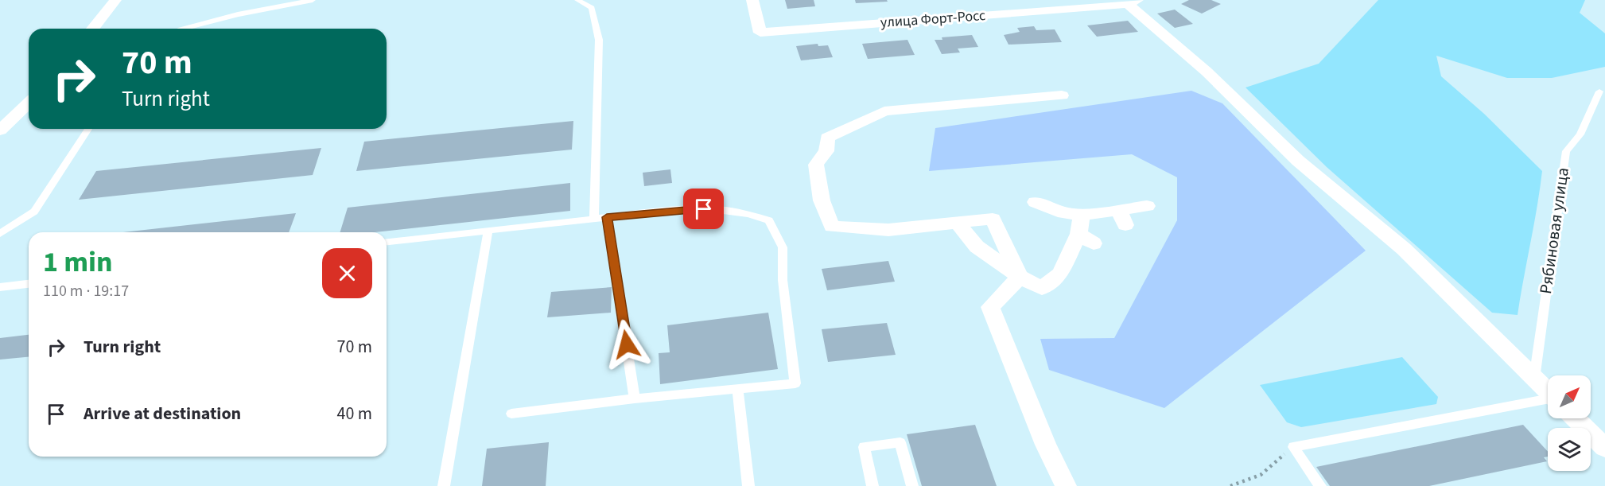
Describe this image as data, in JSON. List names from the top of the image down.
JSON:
{
  "streets": {
    "street": ["улица Форт-Росс"],
    "lane": ["Рябиновая улица"]
  },
  "north": "top right",
  "page": {
    "turn": ["70 m", "Turn right"],
    "heading": ["1 min", "110 m · 19:17"],
    "list": [
      {
        "name": "Turn right",
        "value": "70 m"
      },
      {
        "name": "Arrive at destination",
        "value": "40 m"
      }
    ]
  }
}
